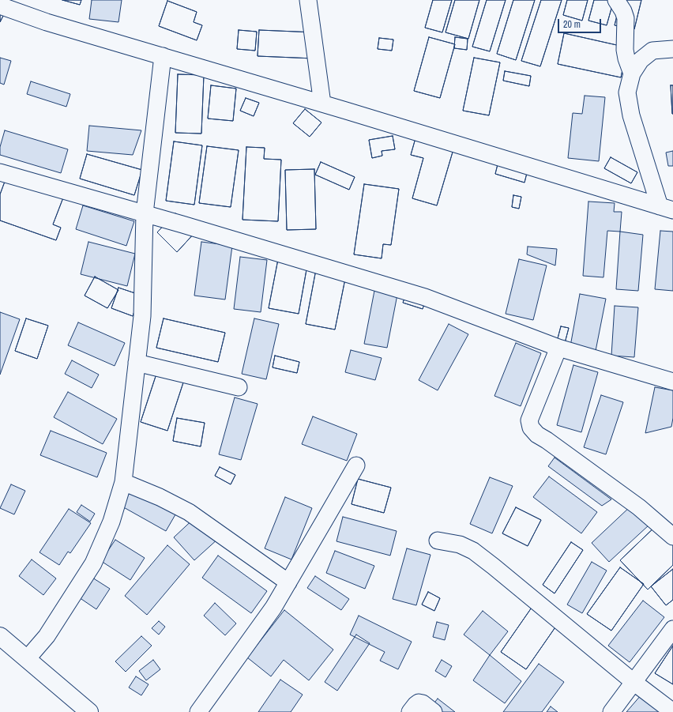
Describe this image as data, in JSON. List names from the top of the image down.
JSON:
{
  "scale_bar": "20 m"
}
